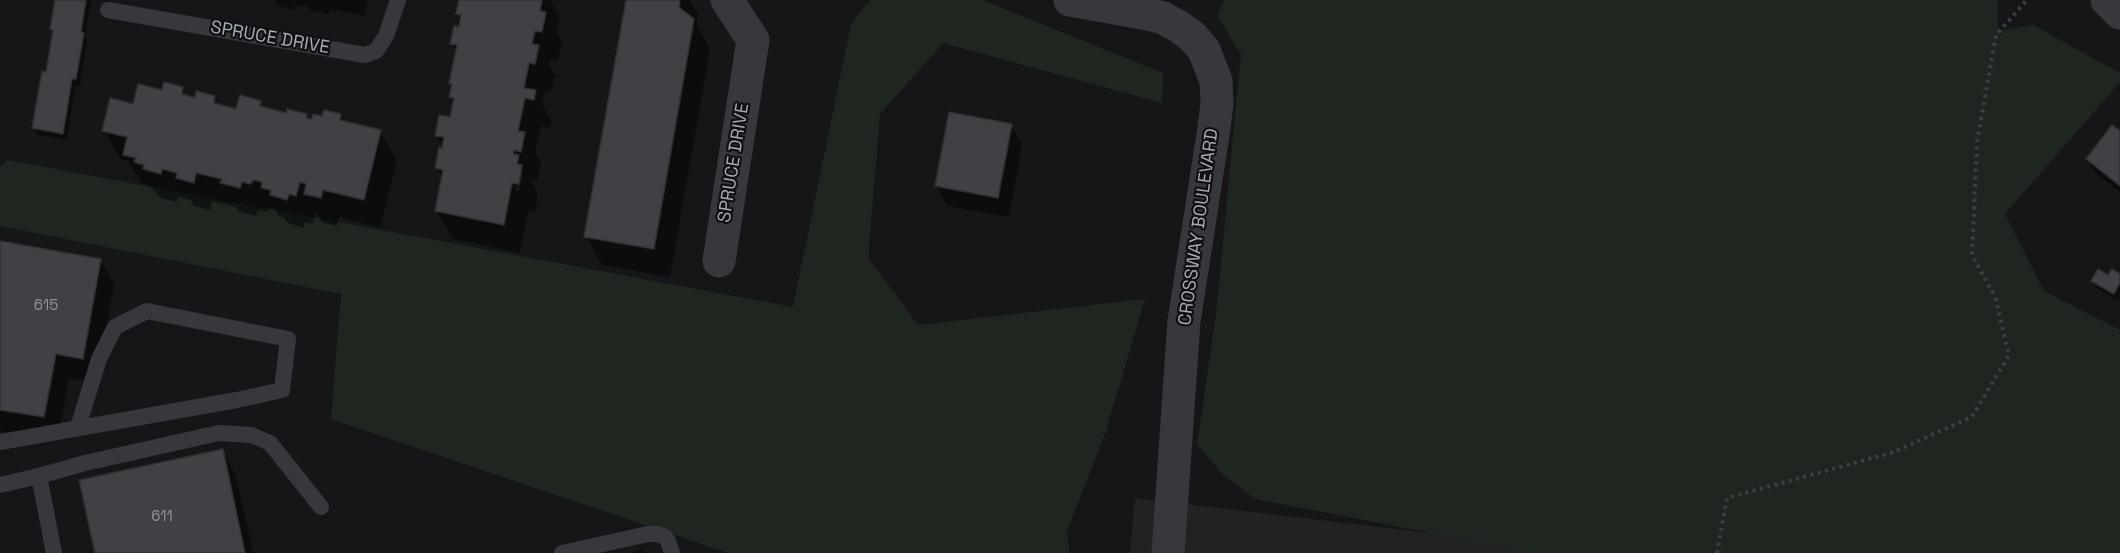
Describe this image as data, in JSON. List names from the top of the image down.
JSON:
{
  "streets": {
    "street": ["SPRUCE DRIVE", "CROSSWAY BOULEVARD"]
  },
  "house_numbers": ["615", "611"]
}
